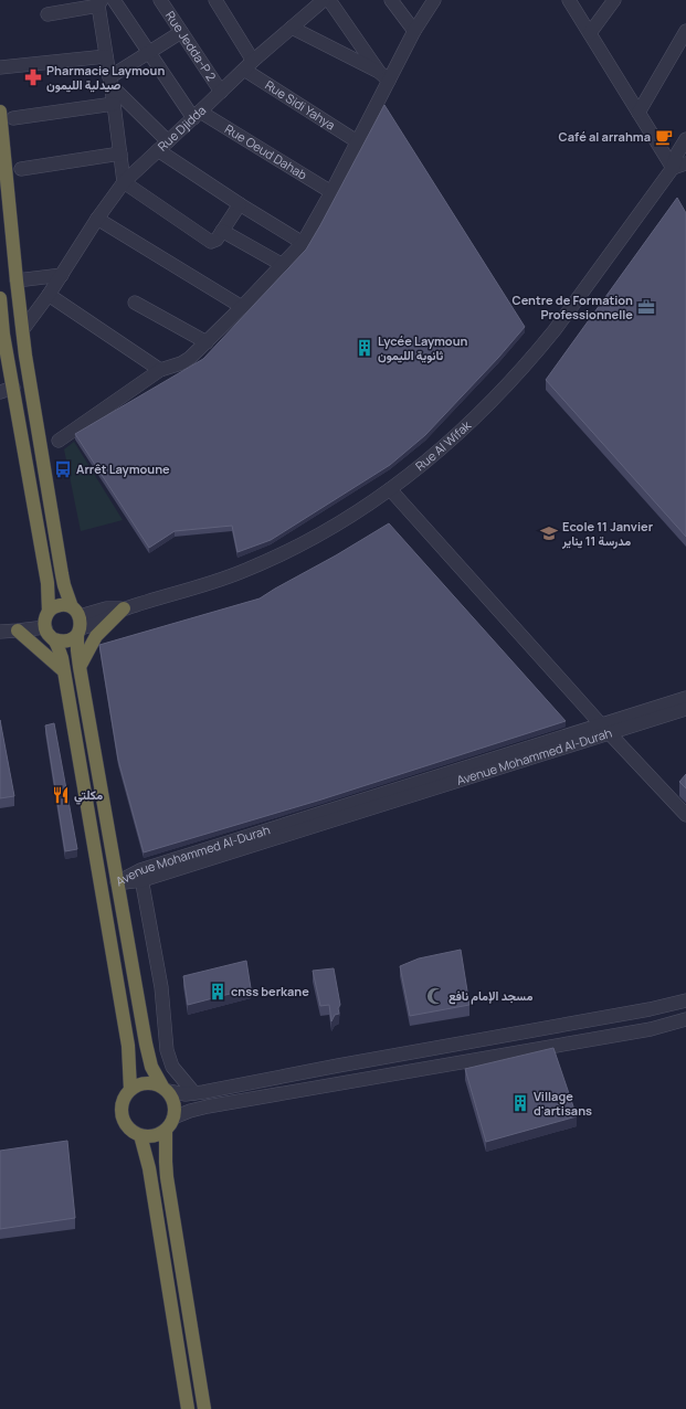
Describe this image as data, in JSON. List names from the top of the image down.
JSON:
{
  "streets": {
    "street": [
      "Rue Jedda-P 2",
      "Rue Sidi Yahya",
      "Rue Djidda",
      "Rue Oeud Dahab",
      "Rue Al Wifak",
      "Avenue Mohammed Al-Durah"
    ]
  },
  "crossings": [
    ["Rue Jedda-P 2", "Rue Djidda"],
    ["Rue Sidi Yahya", "Rue Djidda"],
    ["Rue Djidda", "Rue Oeud Dahab"]
  ],
  "places": {
    "pharmacy": ["Pharmacie Laymoun صيدلية الليمون"],
    "cafe": ["Café al arrahma"],
    "office": ["Centre de Formation Professionnelle"],
    "building": ["Lycée Laymoun ثانوية الليمون", "cnss berkane", "Village d'artisans"],
    "bus stop": ["Arrêt Laymoune"],
    "school or university": ["Ecole 11 Janvier مدرسة 11 يناير"],
    "restaurant": ["مكلتي"],
    "mosque": ["مسجد الإمام نافع"]
  }
}
